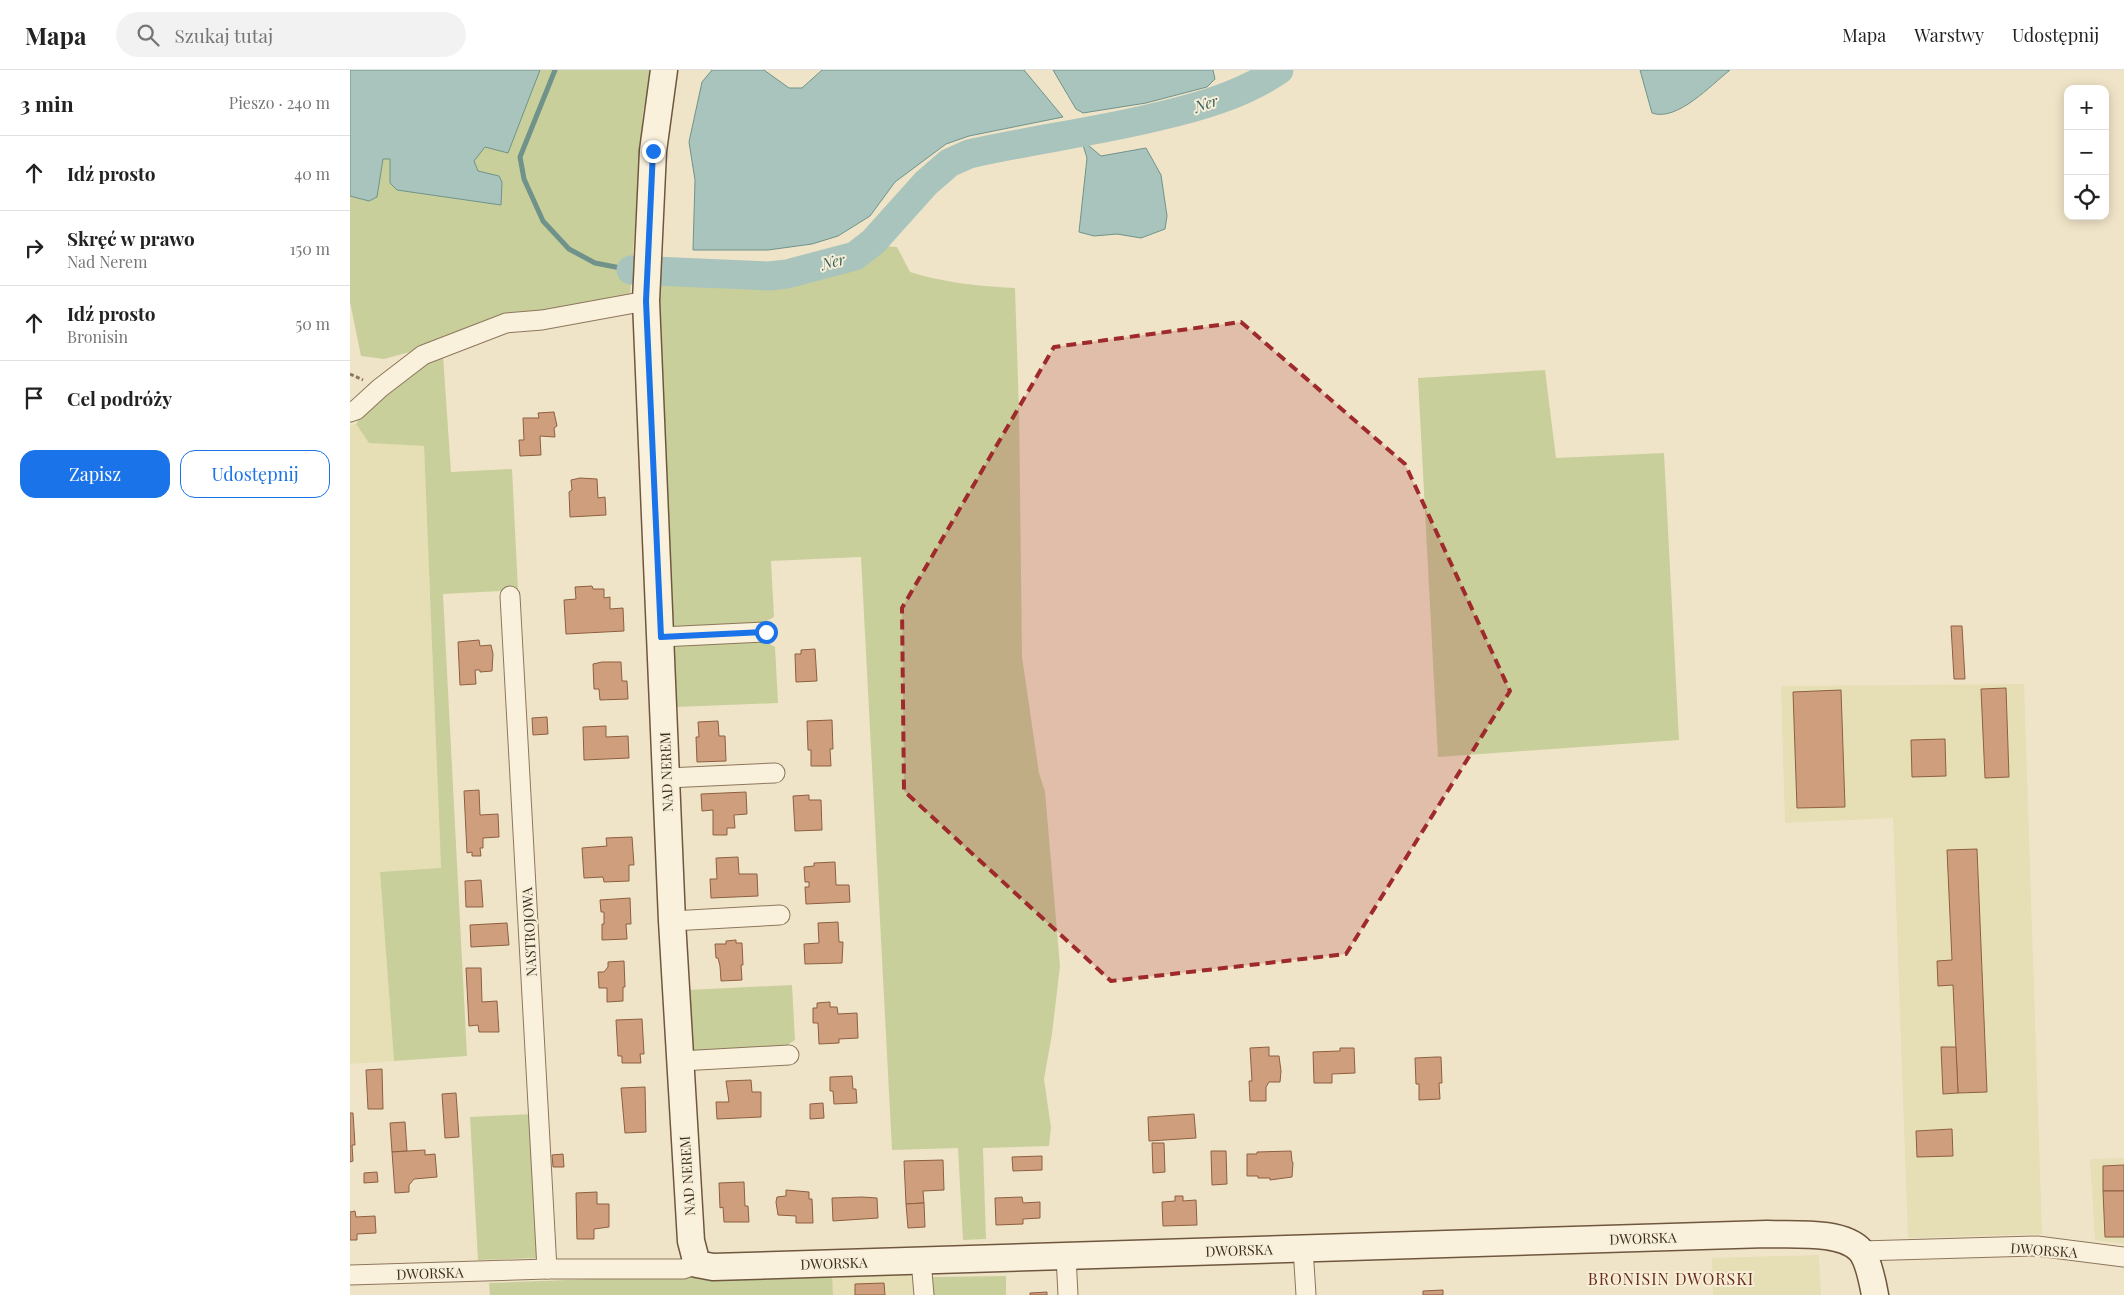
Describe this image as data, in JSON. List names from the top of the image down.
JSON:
{
  "streets": {
    "street": ["NAD NEREM", "NASTROJOWA", "DWORSKA"]
  },
  "crossings": [
    ["NAD NEREM", "DWORSKA"],
    ["NASTROJOWA", "DWORSKA"]
  ],
  "districts": ["BRONISIN DWORSKI"],
  "water": ["Ner"],
  "page": {
    "header": "Mapa",
    "search": "Szukaj tutaj",
    "nav": ["Mapa", "Warstwy", "Udostępnij"],
    "heading": ["3 min", "Pieszo · 240 m"],
    "map_buttons": ["+", "−"],
    "list": [
      ["Idź prosto", "40 m"],
      ["Skręć w prawo", "Nad Nerem", "150 m"],
      ["Idź prosto", "Bronisin", "50 m"],
      "Cel podróży"
    ],
    "buttons": ["Zapisz", "Udostępnij"]
  }
}
